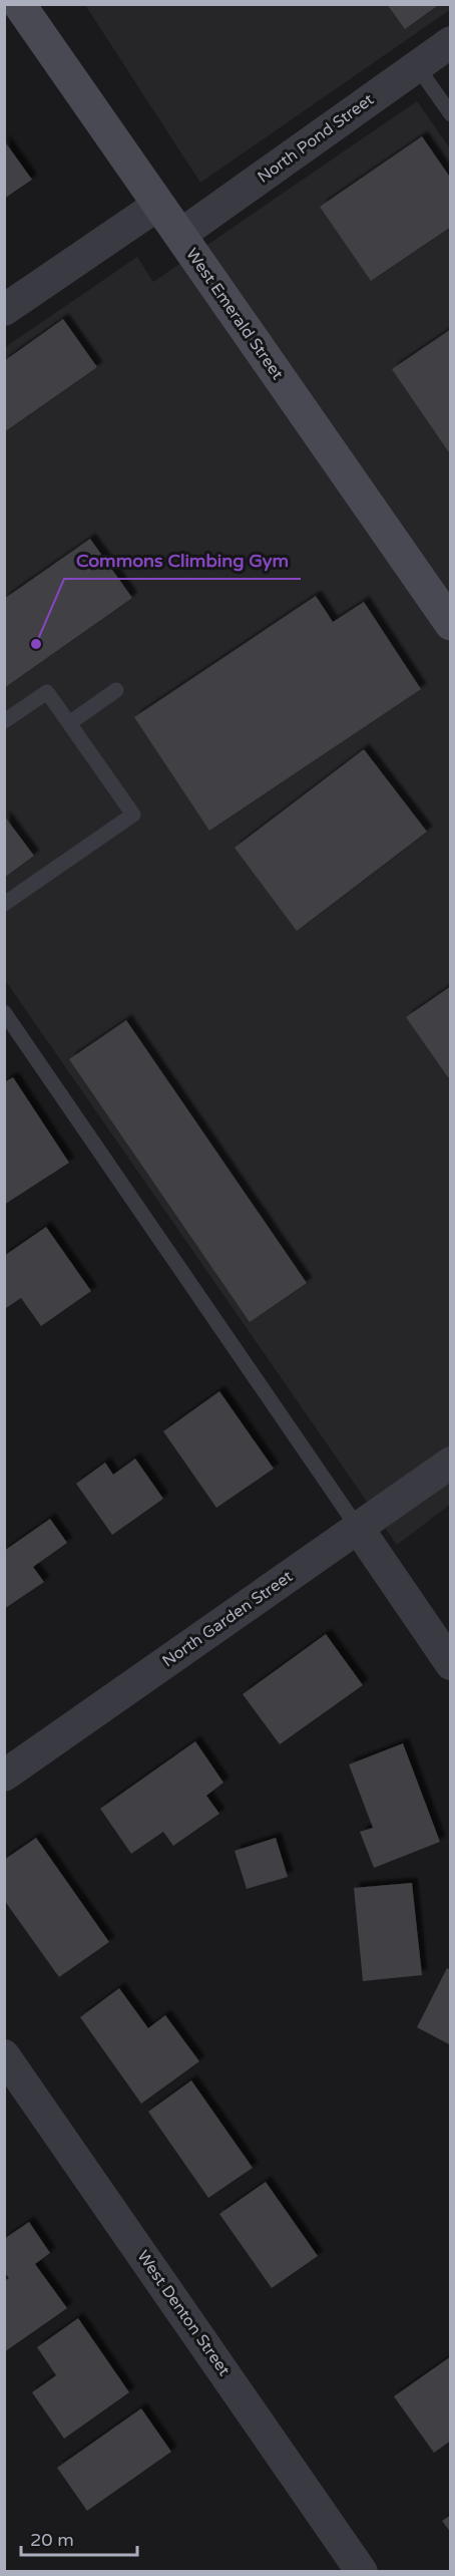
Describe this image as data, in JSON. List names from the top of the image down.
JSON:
{
  "streets": {
    "street": [
      "North Pond Street",
      "West Emerald Street",
      "North Garden Street",
      "West Denton Street"
    ]
  },
  "crossings": [
    ["North Pond Street", "West Emerald Street"]
  ],
  "places": ["Commons Climbing Gym"],
  "scale_bar": "20 m"
}
